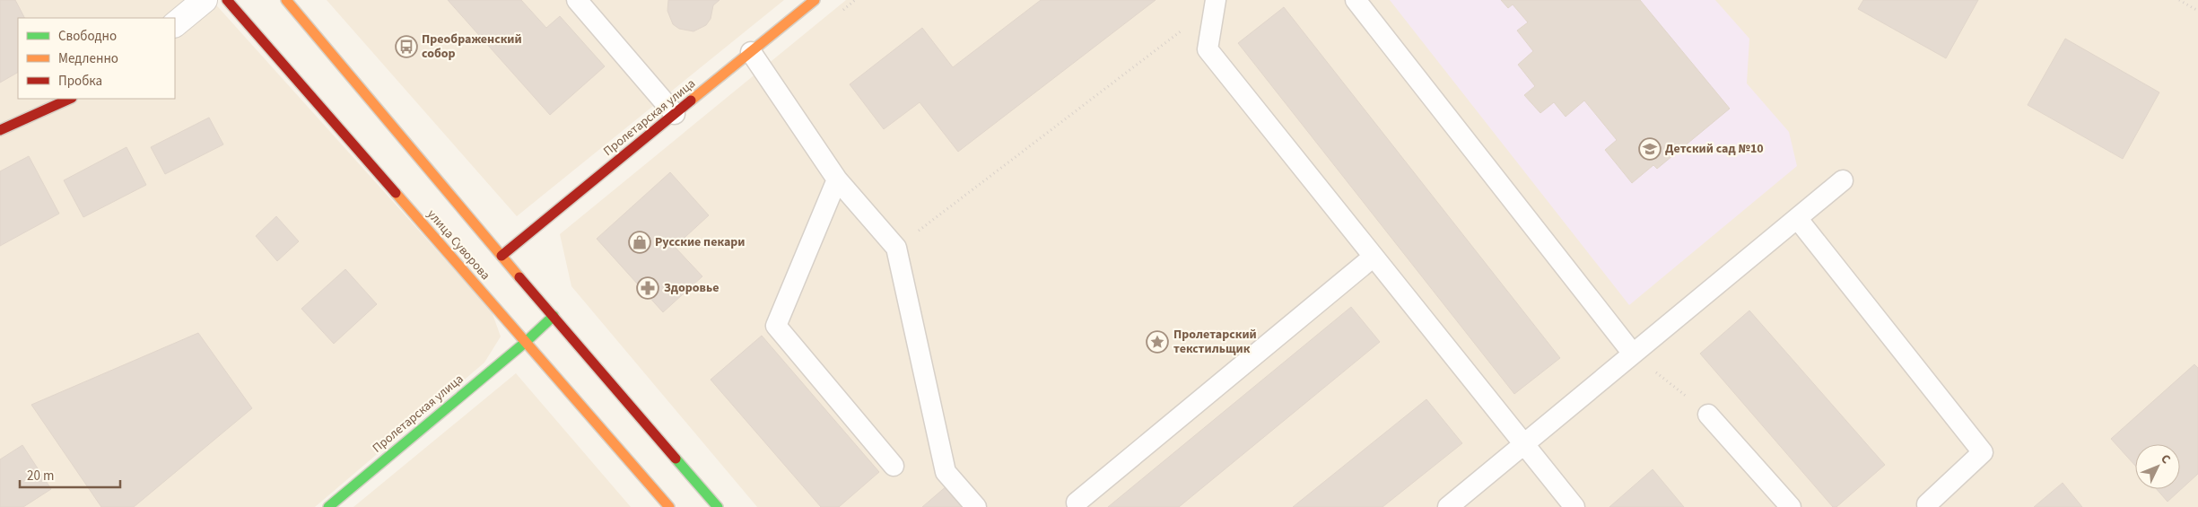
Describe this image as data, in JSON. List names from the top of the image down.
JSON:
{
  "streets": {
    "main road": ["Пролетарская улица", "улица Суворова"]
  },
  "crossings": [
    ["Пролетарская улица", "улица Суворова"]
  ],
  "places": {
    "bus stop": ["Преображенский собор"],
    "school or university": ["Детский сад №10"],
    "shop": ["Русские пекари"],
    "pharmacy": ["Здоровье"],
    "place": ["Пролетарский текстильщик"]
  },
  "legend": ["Свободно", "Медленно", "Пробка"],
  "scale_bar": "20 m",
  "north": "top right"
}
